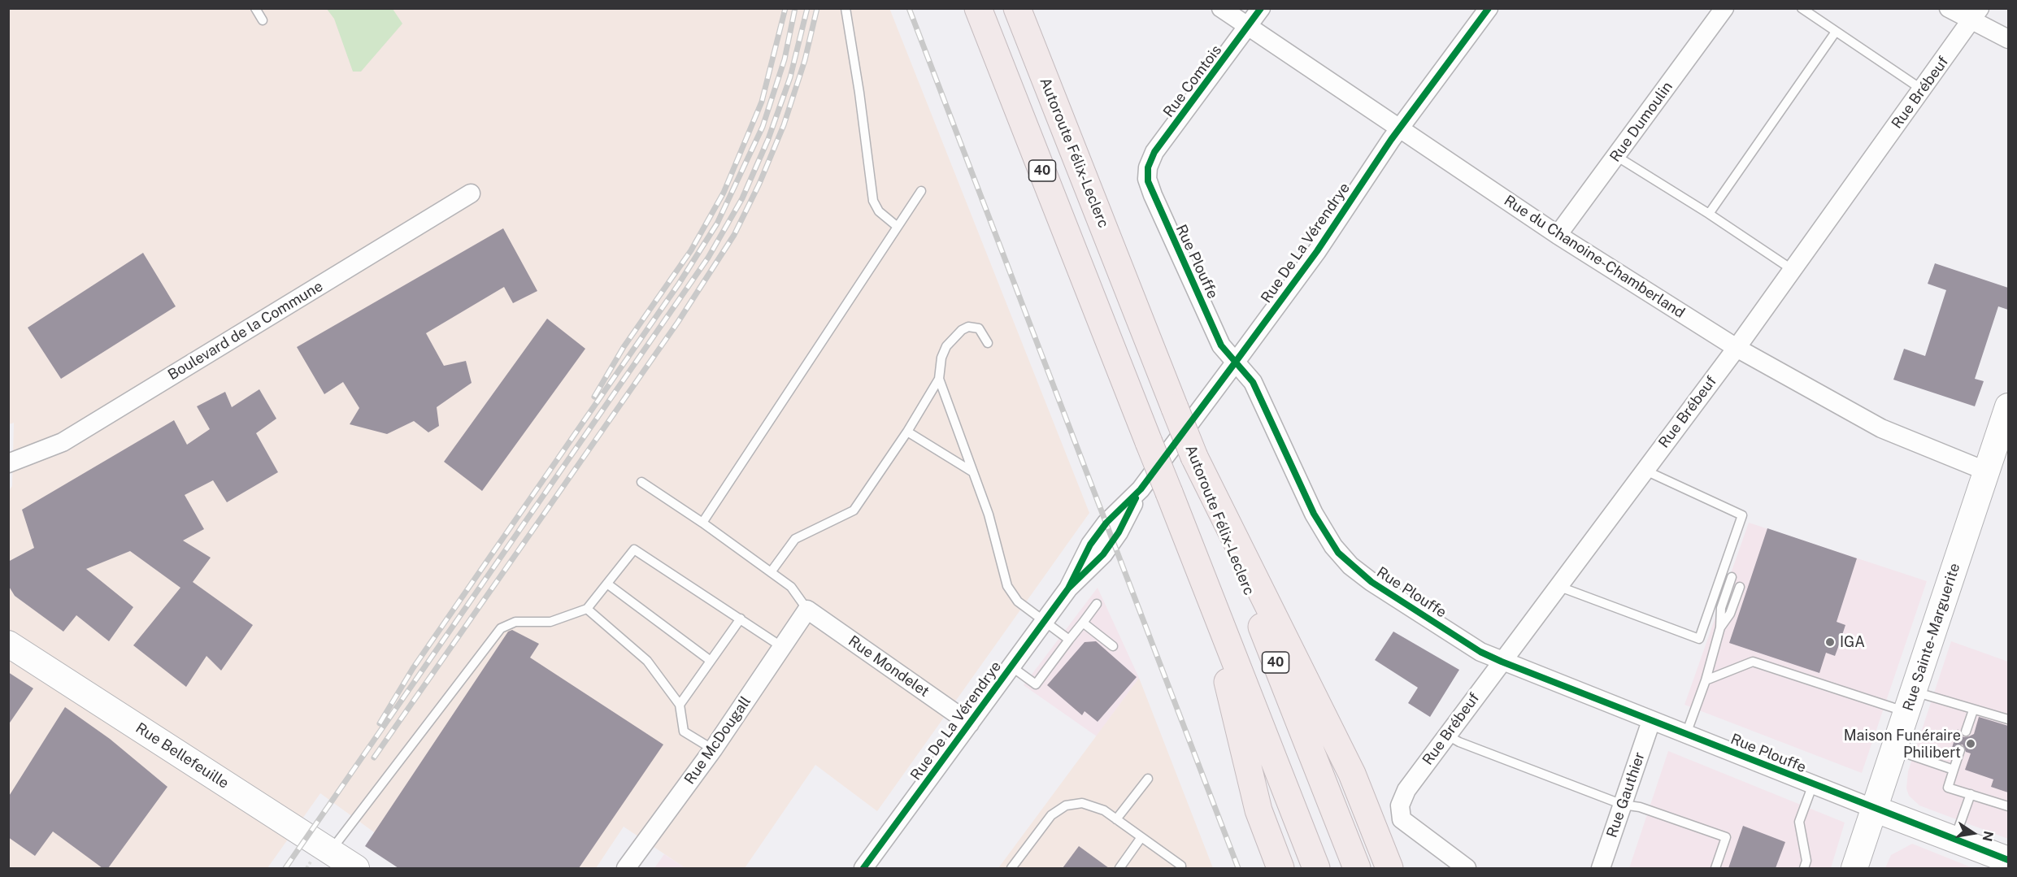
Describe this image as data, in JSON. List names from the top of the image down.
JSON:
{
  "streets": {
    "highway": ["Autoroute Félix-Leclerc", "40"],
    "street": [
      "Rue Comtois",
      "Rue Brébeuf",
      "Rue Dumoulin",
      "Rue De La Vérendrye",
      "Rue du Chanoine-Chamberland",
      "Rue Plouffe",
      "Boulevard de la Commune",
      "Rue Sainte-Marguerite",
      "Rue Mondelet",
      "Rue McDougall",
      "Rue Bellefeuille",
      "Rue Gauthier"
    ]
  },
  "crossings": [
    ["Rue Comtois", "Rue du Chanoine-Chamberland"],
    ["Rue Comtois", "Rue Plouffe"],
    ["Rue Brébeuf", "Rue du Chanoine-Chamberland"],
    ["Rue Brébeuf", "Rue Plouffe"],
    ["Rue Dumoulin", "Rue du Chanoine-Chamberland"],
    ["Rue De La Vérendrye", "Rue du Chanoine-Chamberland"],
    ["Rue De La Vérendrye", "Rue Plouffe"],
    ["Rue De La Vérendrye", "Rue Mondelet"],
    ["Rue du Chanoine-Chamberland", "Rue Sainte-Marguerite"],
    ["Rue Plouffe", "Rue Sainte-Marguerite"],
    ["Rue Plouffe", "Rue Gauthier"],
    ["Rue Mondelet", "Rue McDougall"]
  ],
  "places": ["IGA", "Maison Funéraire Philibert"],
  "north": "right"
}
